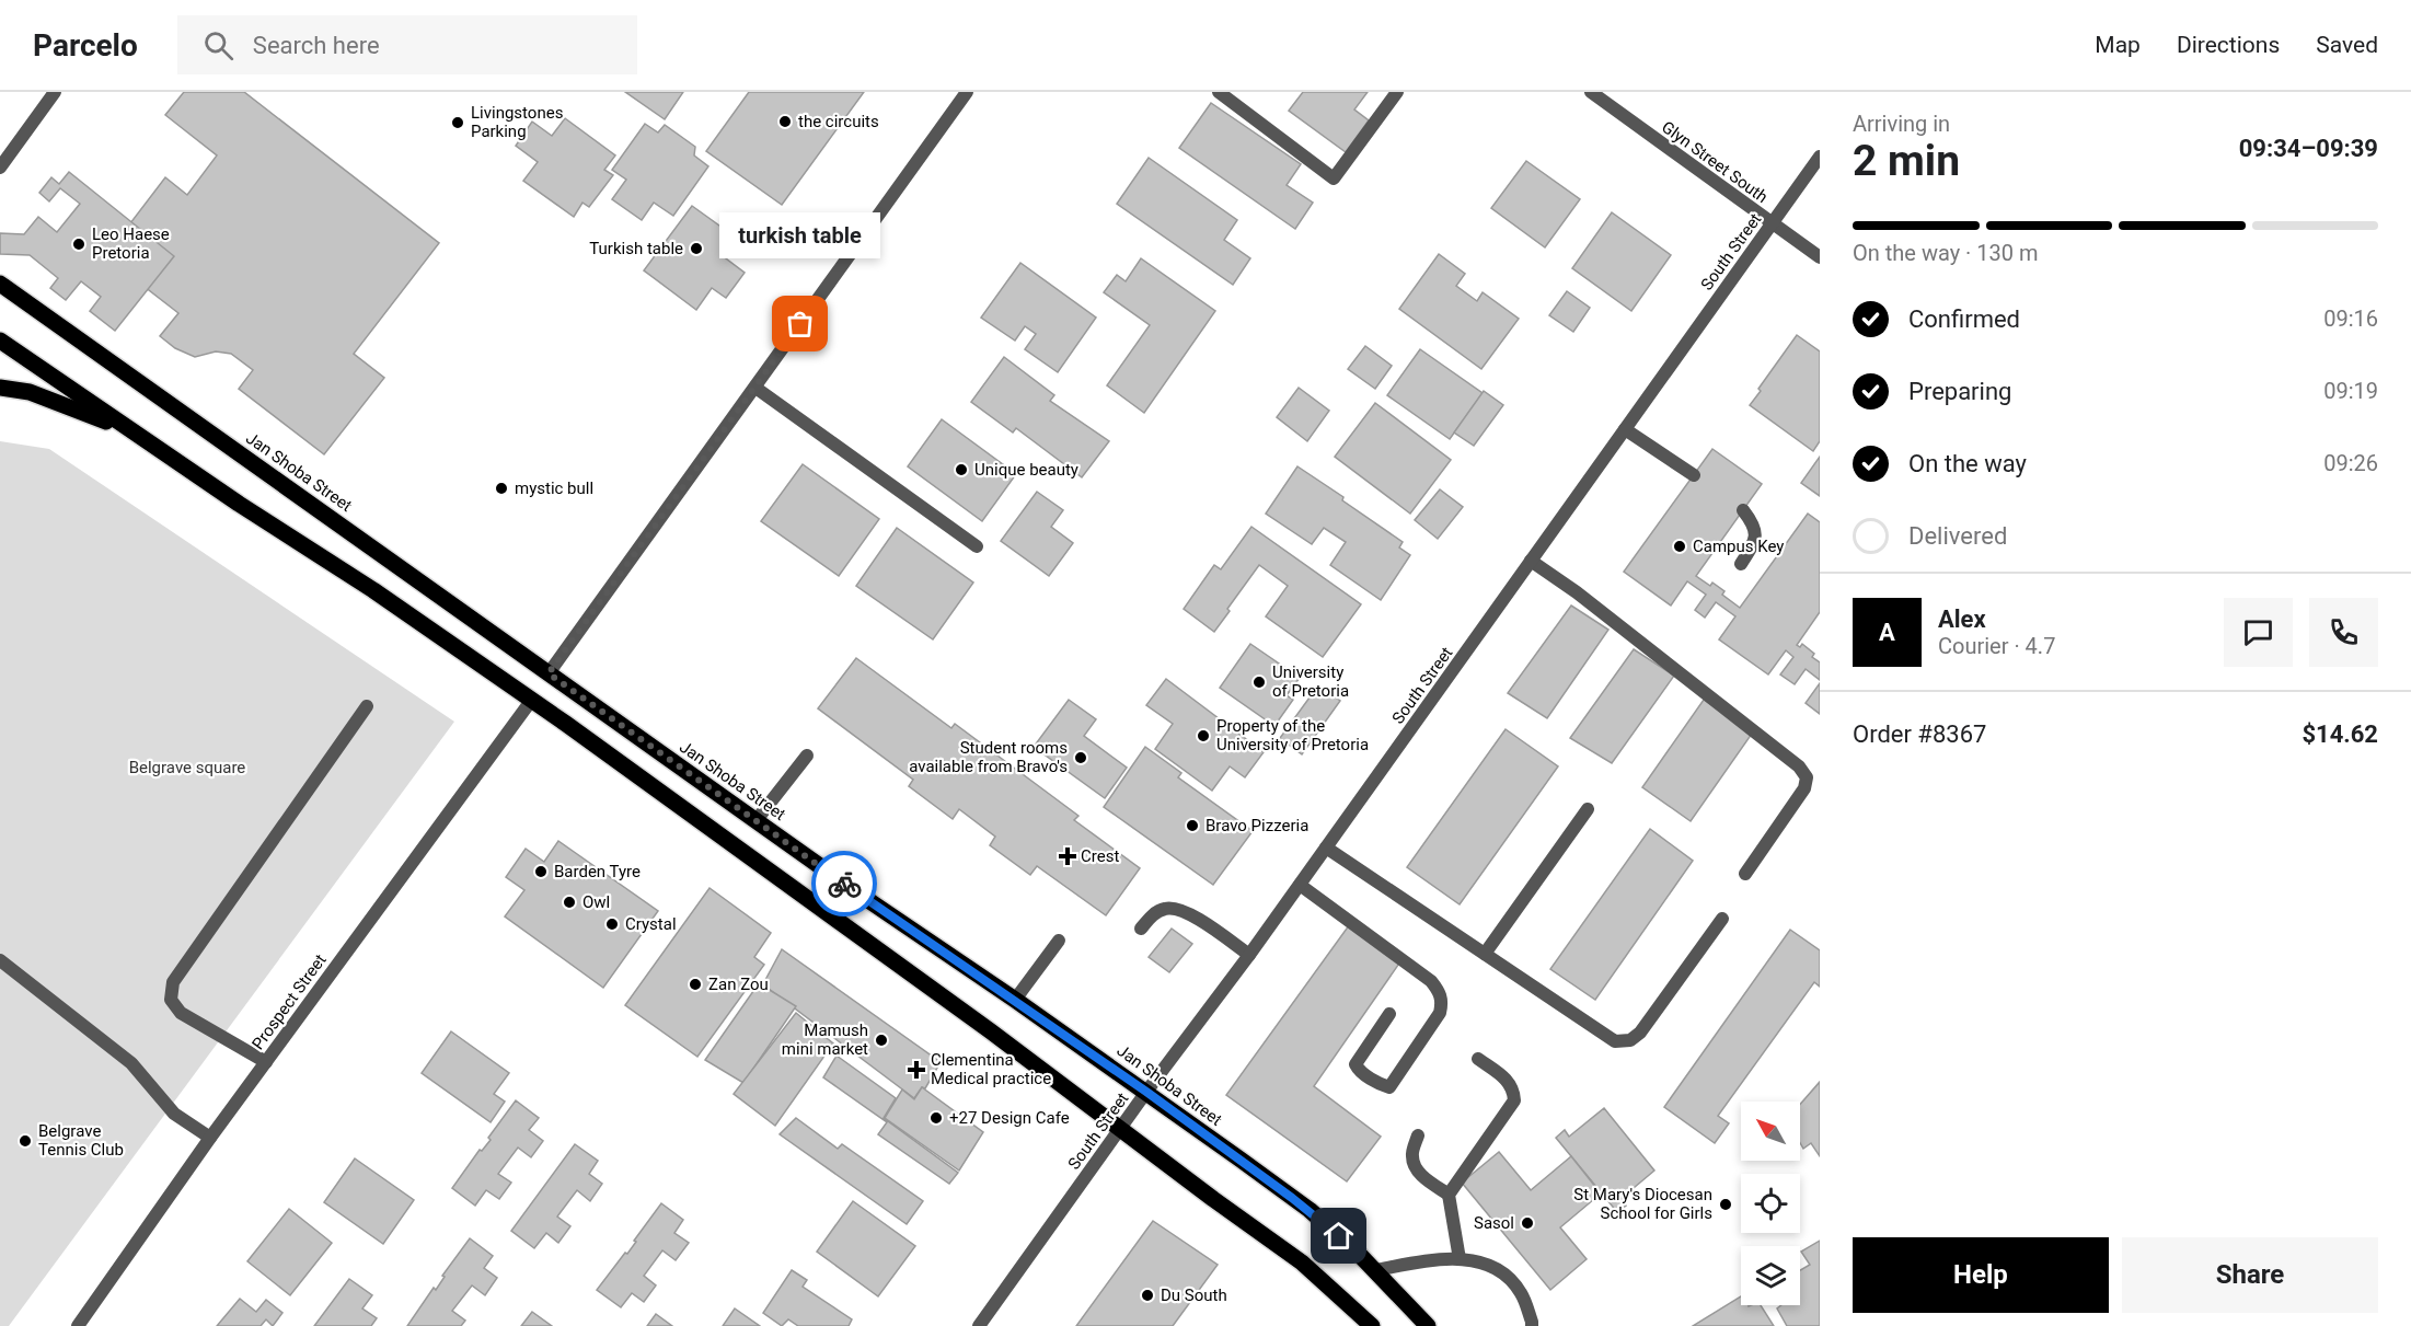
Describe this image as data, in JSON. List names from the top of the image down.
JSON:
{
  "streets": {
    "main road": ["Jan Shoba Street"],
    "street": ["Glyn Street South", "South Street", "Prospect Street"]
  },
  "crossings": [
    ["Glyn Street South", "South Street"],
    ["South Street", "Jan Shoba Street"]
  ],
  "parks": ["Belgrave square"],
  "places": {
    "other": [
      "the circuits",
      "Livingstones Parking",
      "Leo Haese Pretoria",
      "Turkish table",
      "turkish table",
      "Unique beauty",
      "mystic bull",
      "Campus Key",
      "University of Pretoria",
      "Property of the University of Pretoria",
      "Student rooms available from Bravo's",
      "Bravo Pizzeria",
      "Barden Tyre",
      "Owl",
      "Crystal",
      "Zan Zou",
      "Mamush mini market",
      "+27 Design Cafe",
      "Belgrave Tennis Club",
      "St Mary's Diocesan School for Girls",
      "Sasol",
      "Du South"
    ],
    "health": ["Crest", "Clementina Medical practice"]
  },
  "north": "top left",
  "page": {
    "header": "Parcelo",
    "search": "Search here",
    "nav": ["Map", "Directions", "Saved"],
    "heading": ["2 min", "Arriving in", "09:34–09:39"],
    "panel": [
      "Alex",
      "Courier · 4.7",
      "Order #8367",
      "$14.62"
    ],
    "bar": "On the way · 130 m",
    "bubble": "turkish table",
    "list": [
      ["Confirmed", "09:16"],
      ["Preparing", "09:19"],
      ["On the way", "09:26"],
      "Delivered"
    ],
    "round": "A",
    "buttons": ["Help", "Share"]
  }
}
